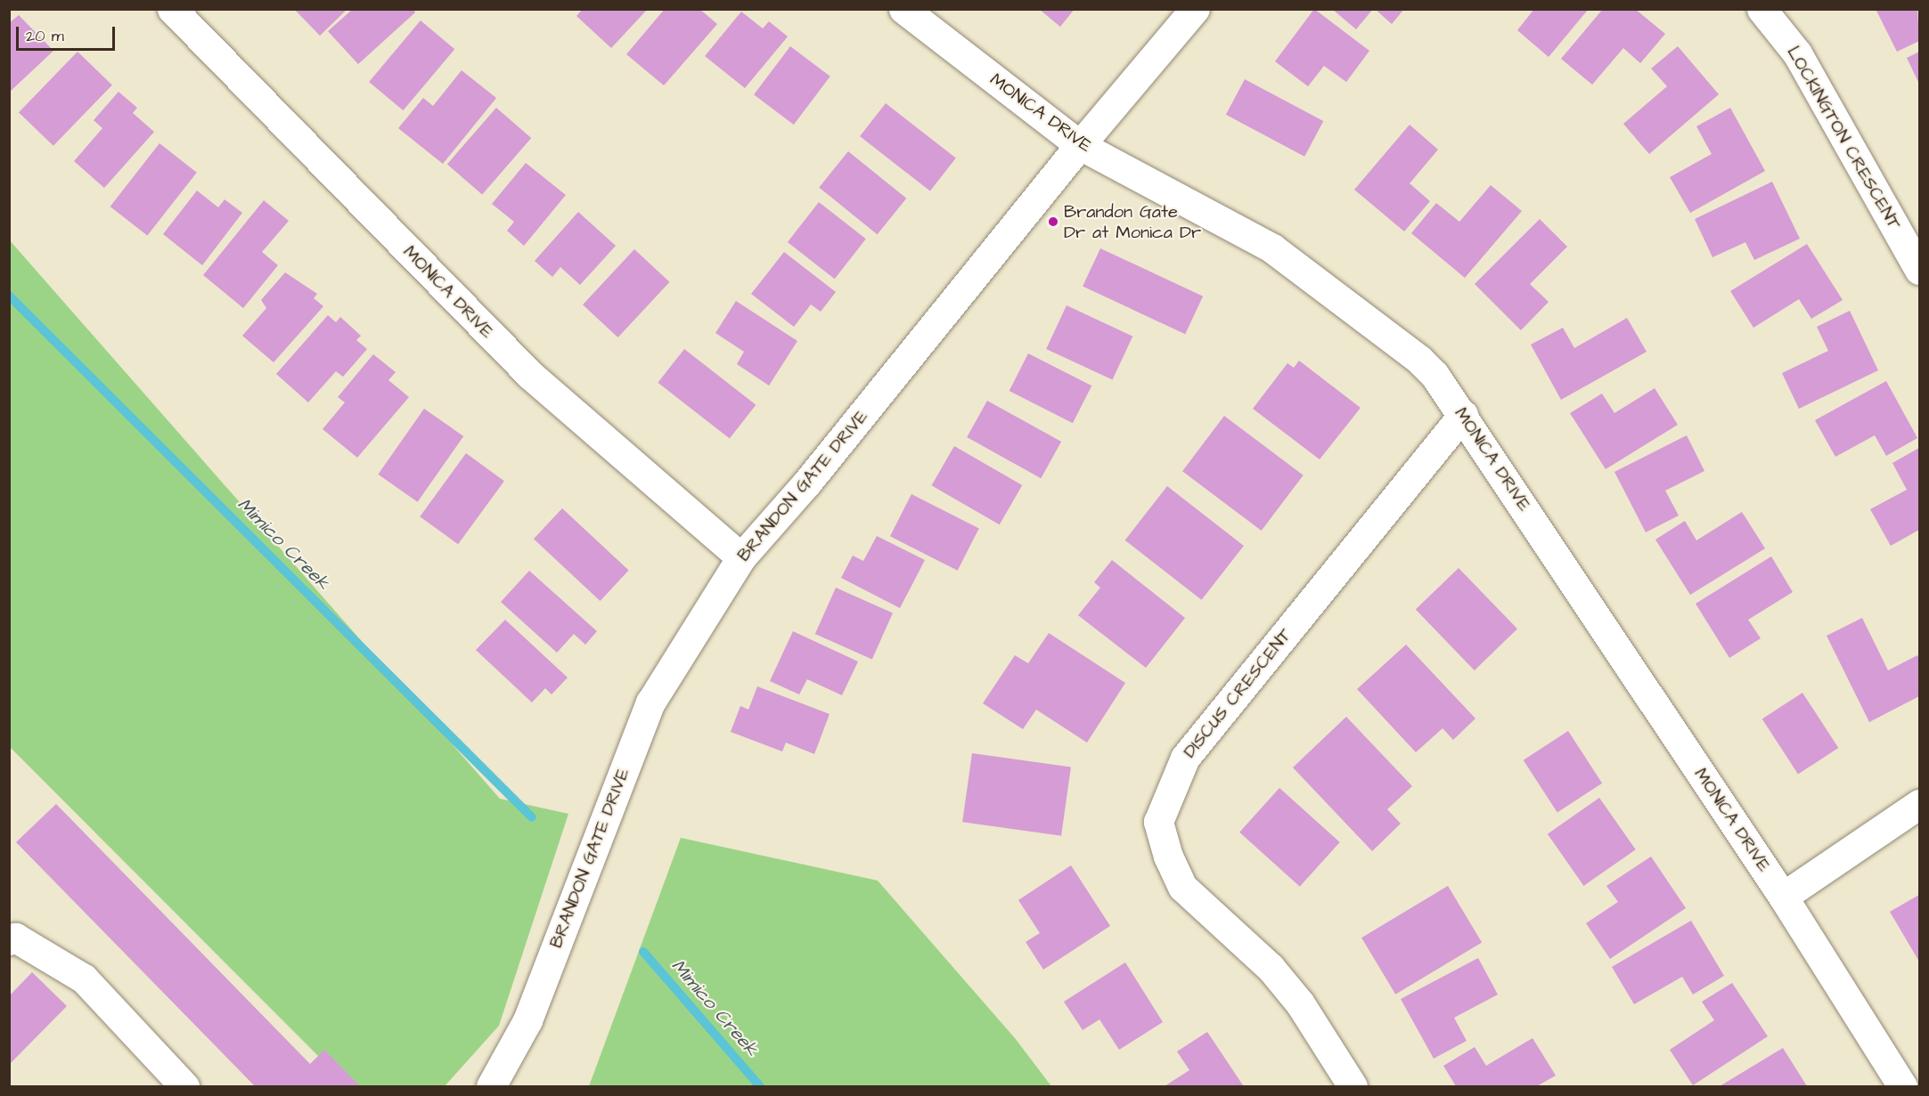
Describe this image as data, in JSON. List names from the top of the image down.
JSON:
{
  "streets": {
    "street": [
      "MONICA DRIVE",
      "LOCKINGTON CRESCENT",
      "BRANDON GATE DRIVE",
      "DISCUS CRESCENT"
    ]
  },
  "crossings": [
    ["MONICA DRIVE", "BRANDON GATE DRIVE"],
    ["MONICA DRIVE", "DISCUS CRESCENT"]
  ],
  "water": ["Mimico Creek"],
  "places": ["Brandon Gate Dr at Monica Dr"],
  "scale_bar": "20 m"
}
